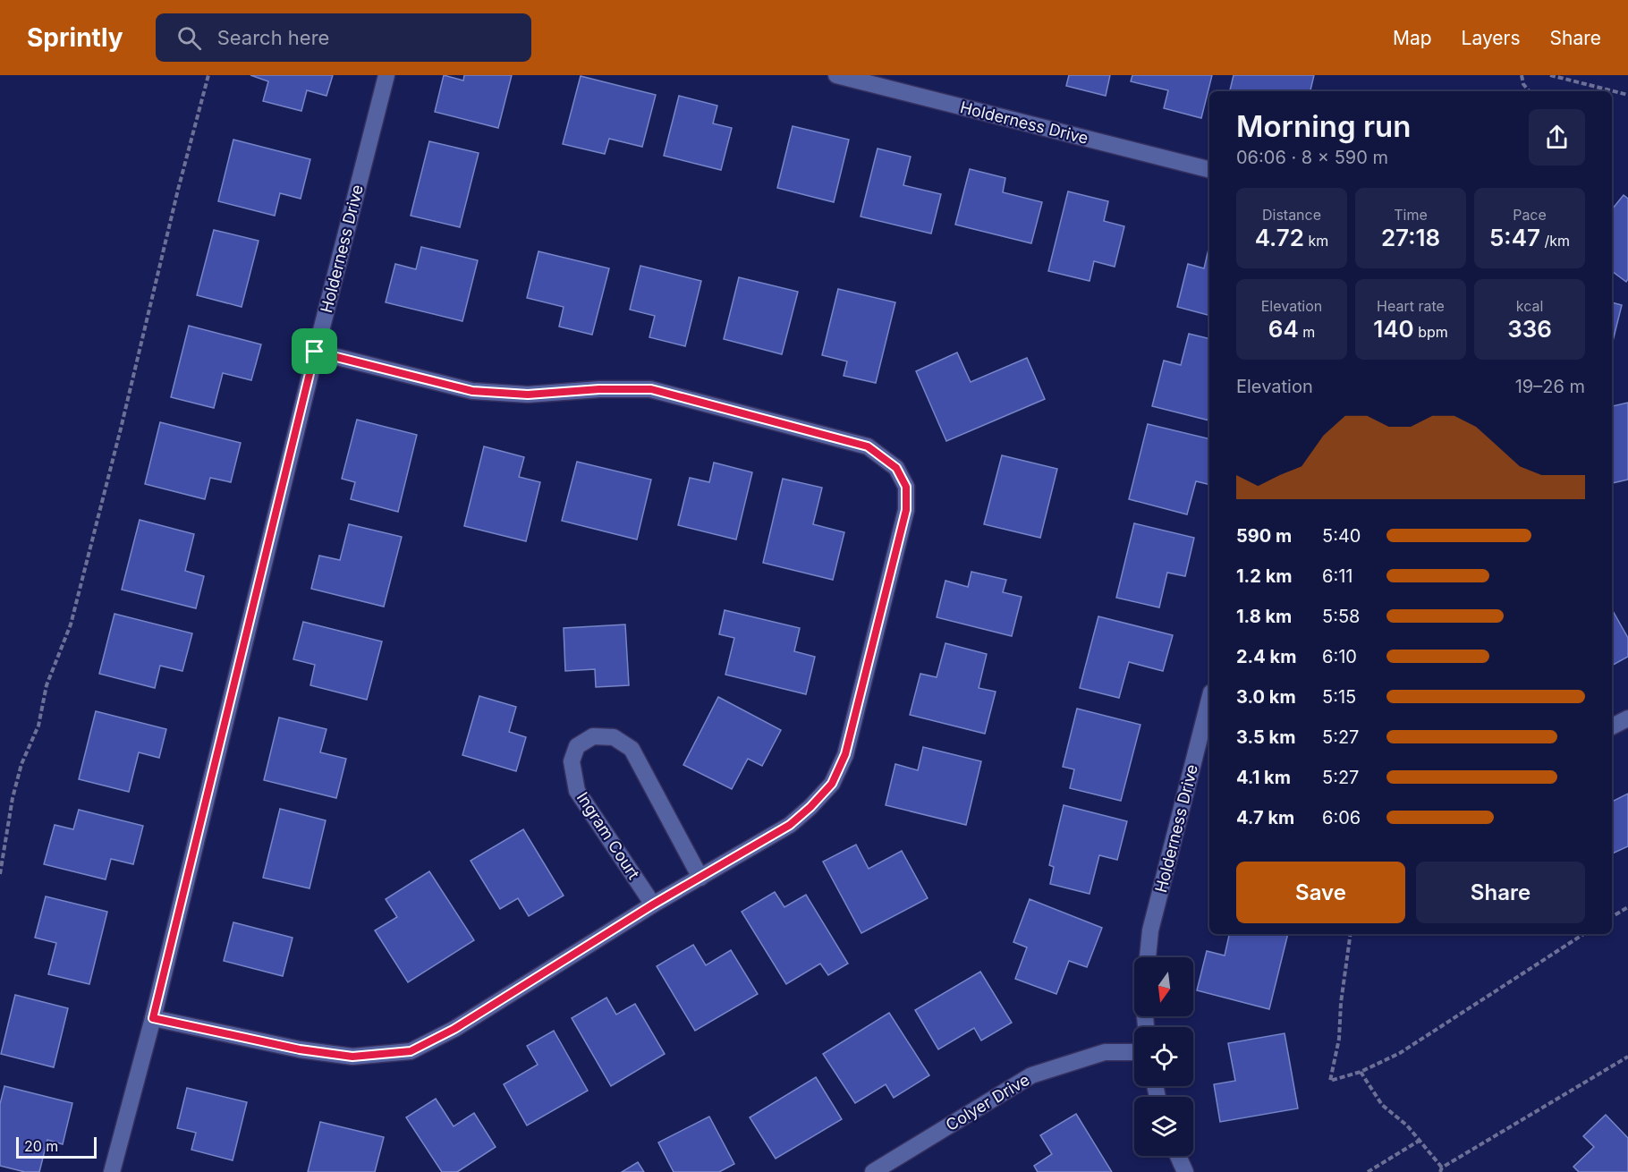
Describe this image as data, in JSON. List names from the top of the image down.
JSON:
{
  "streets": {
    "street": ["Holderness Drive", "Ingram Court", "Colyer Drive"]
  },
  "scale_bar": "20 m",
  "north": "bottom",
  "page": {
    "header": "Sprintly",
    "search": "Search here",
    "nav": ["Map", "Layers", "Share"],
    "heading": ["Morning run", "06:06 · 8 × 590 m"],
    "stats": [
      ["Distance", "4.72 km"],
      ["Time", "27:18"],
      ["Pace", "5:47 /km"],
      ["Elevation", "64 m"],
      ["Heart rate", "140 bpm"],
      ["kcal", "336"]
    ],
    "chart": ["Elevation", "19–26 m"],
    "list": [
      {
        "name": "590 m",
        "note": "5:40"
      },
      {
        "name": "1.2 km",
        "note": "6:11"
      },
      {
        "name": "1.8 km",
        "note": "5:58"
      },
      {
        "name": "2.4 km",
        "note": "6:10"
      },
      {
        "name": "3.0 km",
        "note": "5:15"
      },
      {
        "name": "3.5 km",
        "note": "5:27"
      },
      {
        "name": "4.1 km",
        "note": "5:27"
      },
      {
        "name": "4.7 km",
        "note": "6:06"
      }
    ],
    "buttons": ["Save", "Share"],
    "scale": "20 m"
  }
}
